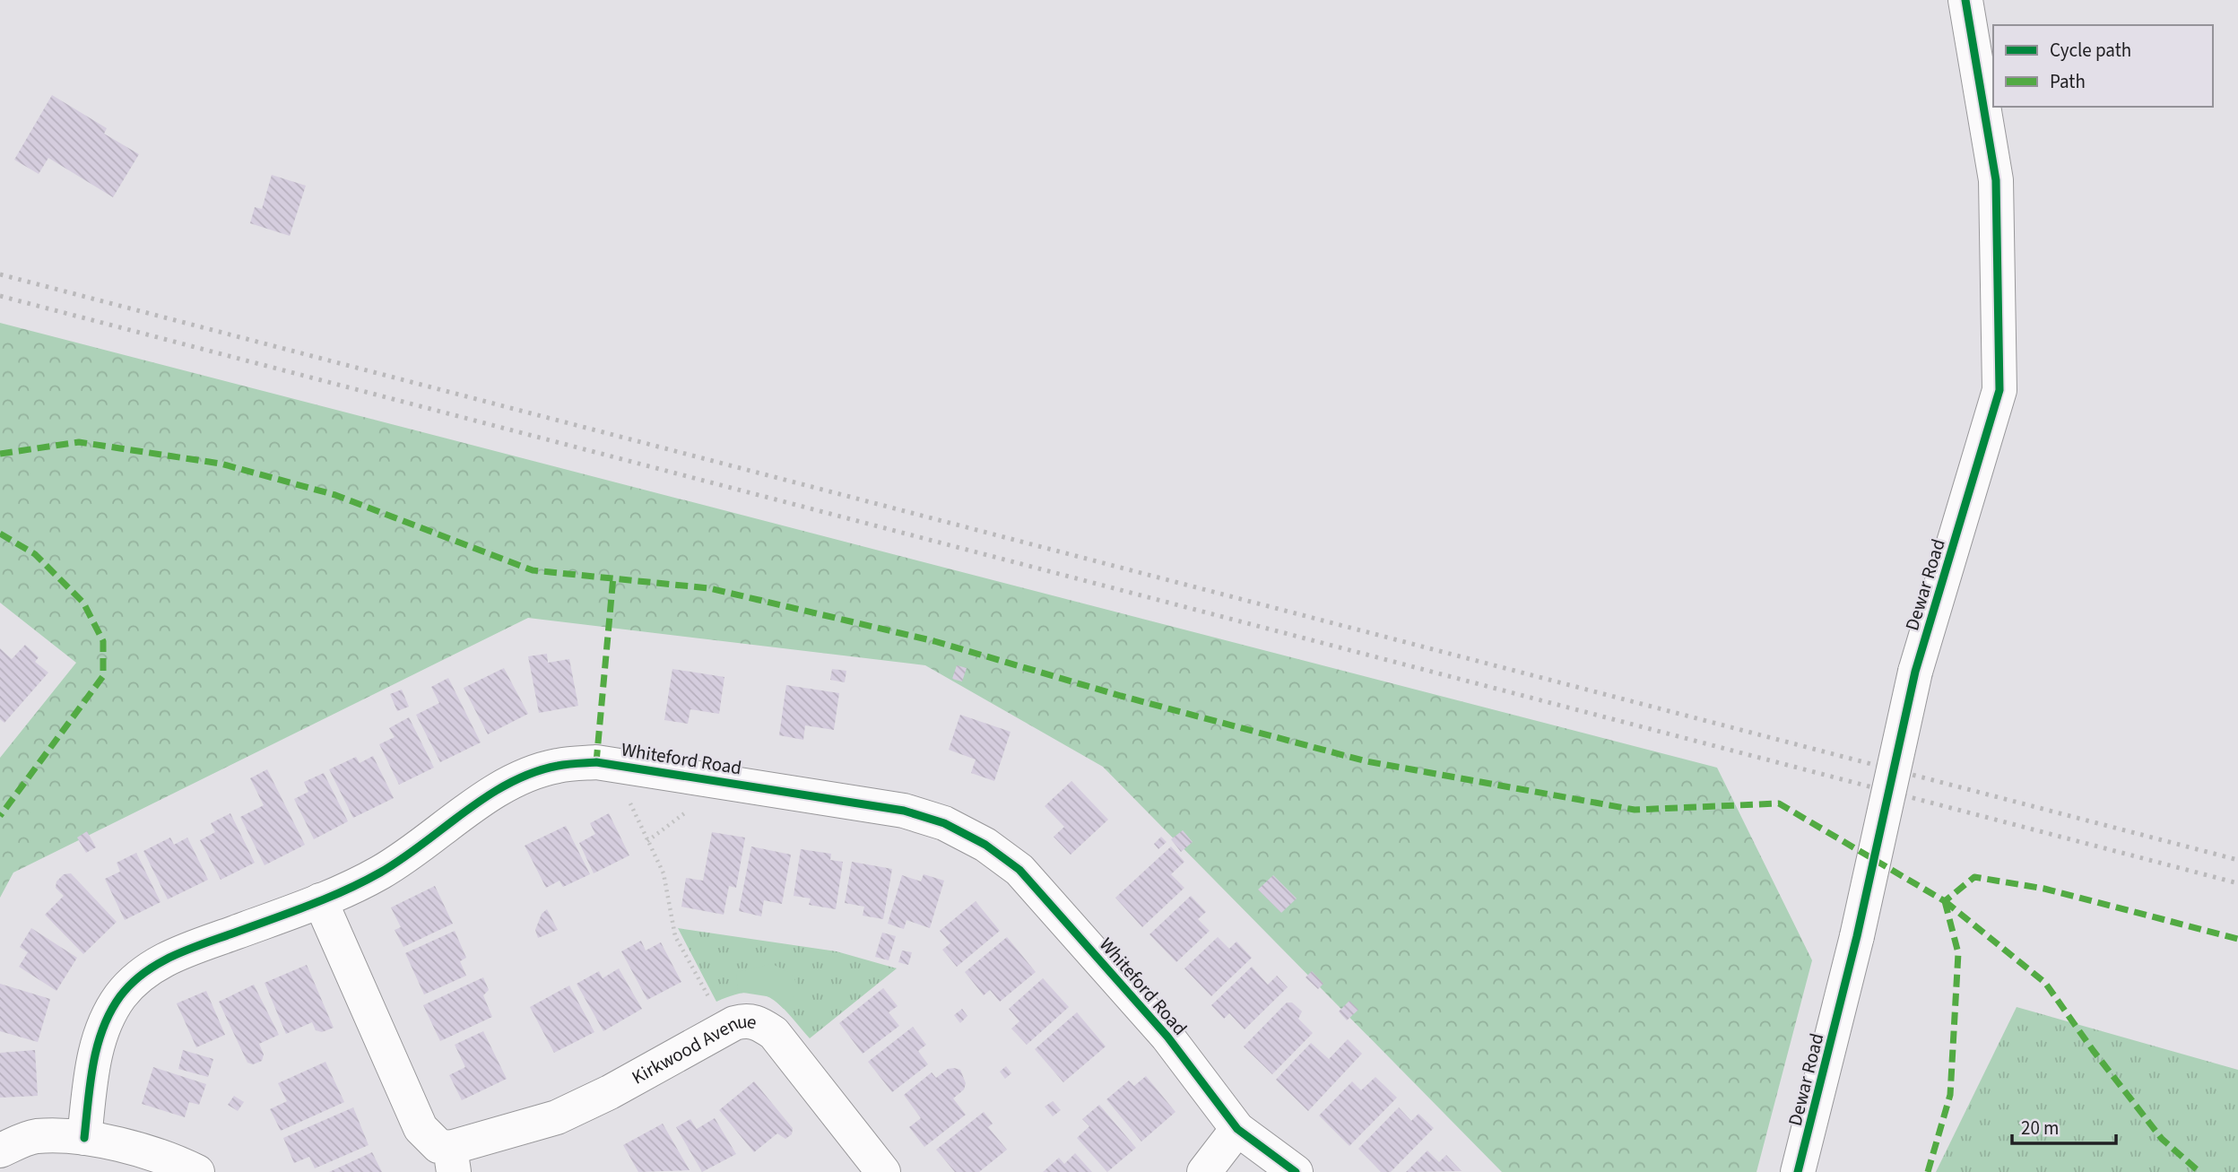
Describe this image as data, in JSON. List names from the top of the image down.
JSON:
{
  "streets": {
    "street": ["Dewar Road", "Whiteford Road", "Kirkwood Avenue"]
  },
  "crossings": [
    ["Whiteford Road", "Kirkwood Avenue"]
  ],
  "legend": ["Cycle path", "Path"],
  "scale_bar": "20 m"
}
